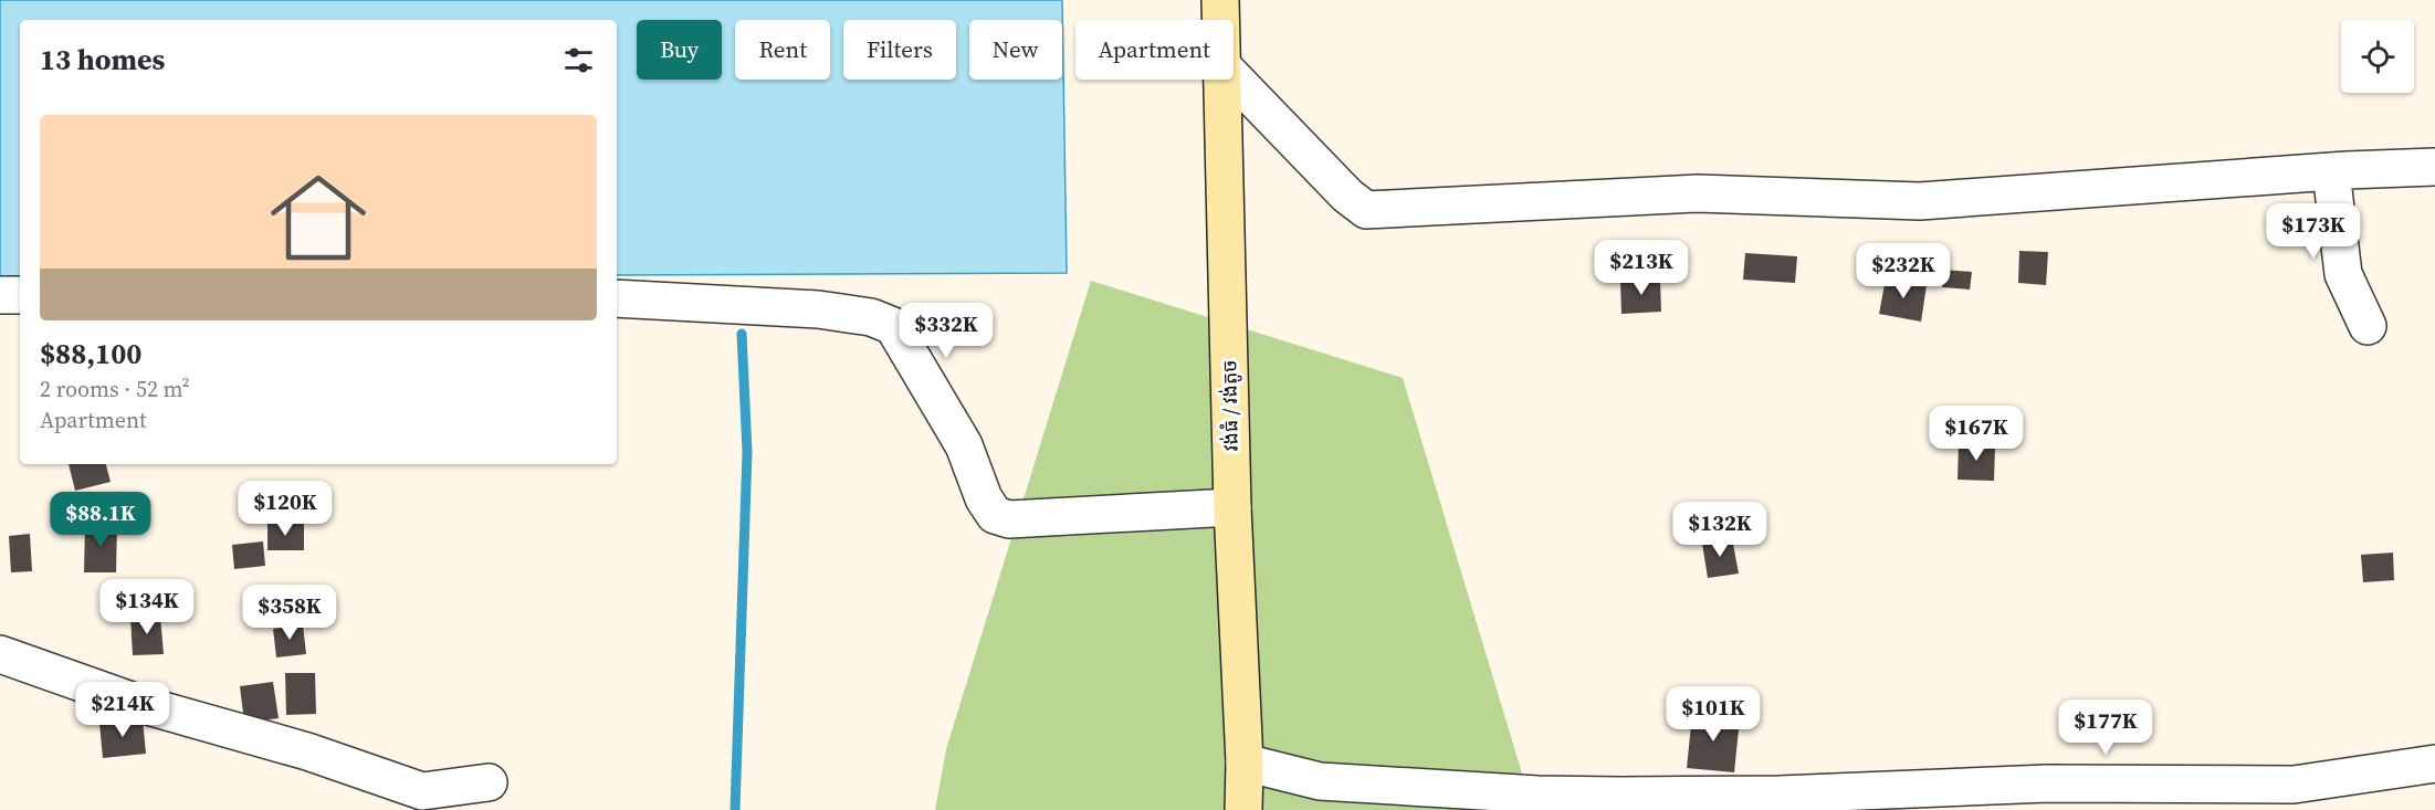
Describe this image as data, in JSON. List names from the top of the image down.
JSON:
{
  "streets": {
    "main road": ["វង់ធំ / វង់តូច"]
  },
  "page": {
    "chip": [
      "Buy",
      "Rent",
      "Filters",
      "New",
      "Apartment"
    ],
    "heading": "13 homes",
    "list": [
      {
        "name": "$88,100",
        "note": "2 rooms · 52 m² · Apartment"
      }
    ],
    "price": [
      "$173K",
      "$213K",
      "$232K",
      "$332K",
      "$167K",
      "$120K",
      "$88.1K",
      "$132K",
      "$134K",
      "$358K",
      "$214K",
      "$101K",
      "$177K"
    ]
  }
}
